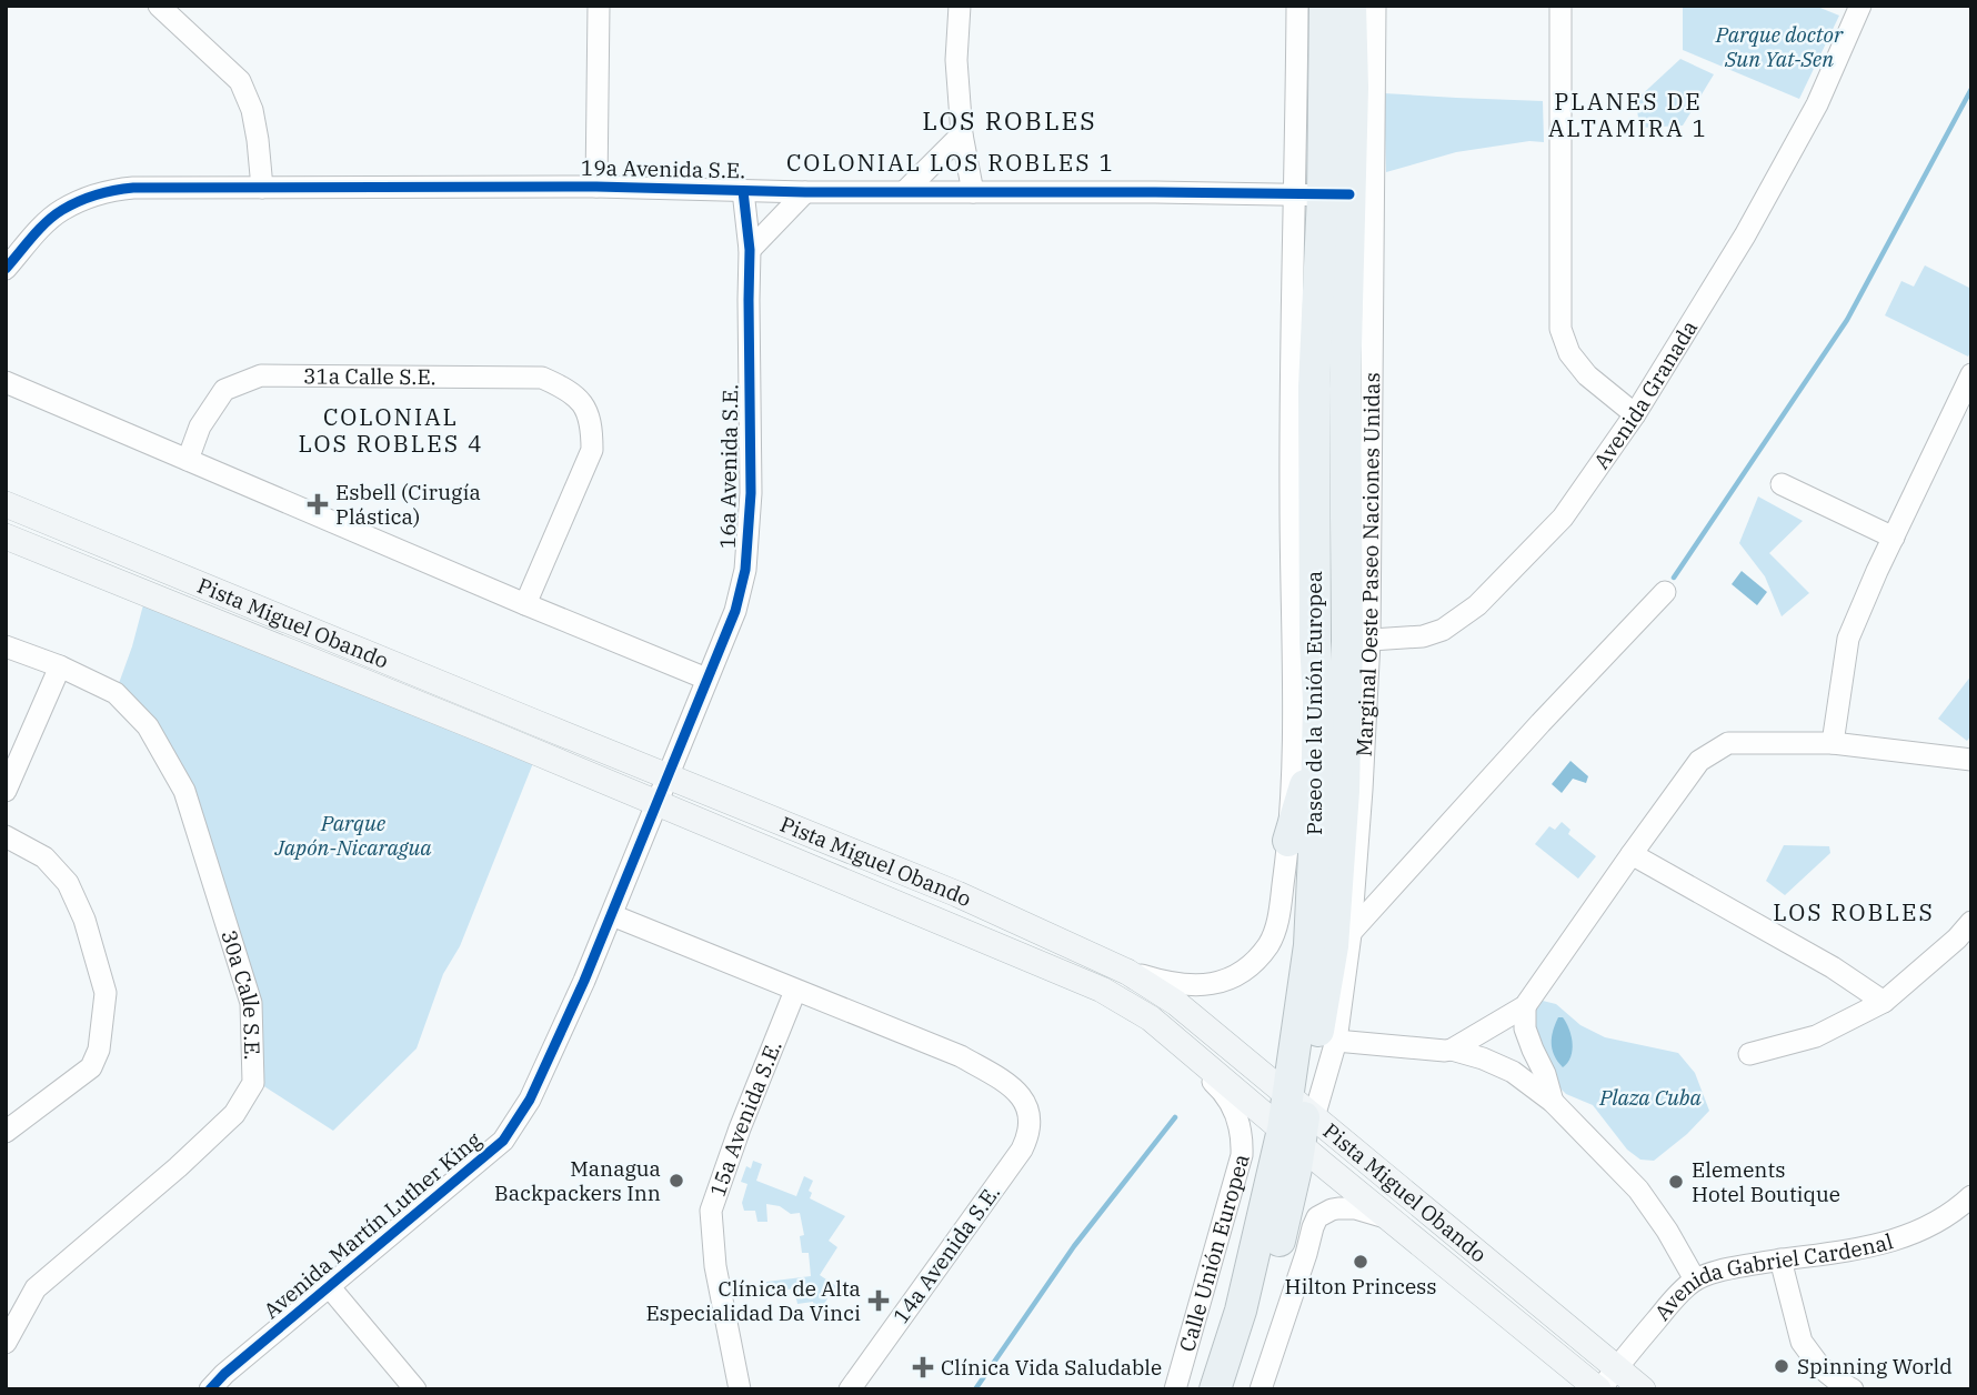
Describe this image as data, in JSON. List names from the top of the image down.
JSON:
{
  "streets": {
    "highway": ["Paseo de la Unión Europea"],
    "main road": ["Pista Miguel Obando"],
    "street": [
      "19a Avenida S.E.",
      "31a Calle S.E.",
      "Avenida Granada",
      "16a Avenida S.E.",
      "Marginal Oeste Paseo Naciones Unidas",
      "30a Calle S.E.",
      "15a Avenida S.E.",
      "Avenida Martín Luther King",
      "Calle Unión Europea",
      "14a Avenida S.E.",
      "Avenida Gabriel Cardenal"
    ]
  },
  "crossings": [
    ["19a Avenida S.E.", "16a Avenida S.E."],
    ["19a Avenida S.E.", "Paseo de la Unión Europea"],
    ["Avenida Granada", "Marginal Oeste Paseo Naciones Unidas"],
    ["Avenida Granada", "Paseo de la Unión Europea"],
    ["16a Avenida S.E.", "Pista Miguel Obando"],
    ["16a Avenida S.E.", "Avenida Martín Luther King"],
    ["Marginal Oeste Paseo Naciones Unidas", "Paseo de la Unión Europea"],
    ["Pista Miguel Obando", "Paseo de la Unión Europea"],
    ["Pista Miguel Obando", "Avenida Martín Luther King"],
    ["Pista Miguel Obando", "Calle Unión Europea"],
    ["Pista Miguel Obando", "Avenida Gabriel Cardenal"],
    ["15a Avenida S.E.", "14a Avenida S.E."]
  ],
  "districts": [
    "PLANES DE ALTAMIRA 1",
    "LOS ROBLES",
    "COLONIAL LOS ROBLES 1",
    "COLONIAL LOS ROBLES 4",
    "LOS ROBLES"
  ],
  "parks": ["Parque doctor Sun Yat-Sen", "Parque Japón-Nicaragua", "Plaza Cuba"],
  "places": {
    "health": ["Esbell (Cirugía Plástica)", "Clínica de Alta Especialidad Da Vinci", "Clínica Vida Saludable"],
    "other": [
      "Managua Backpackers Inn",
      "Elements Hotel Boutique",
      "Hilton Princess",
      "Spinning World"
    ]
  }
}
